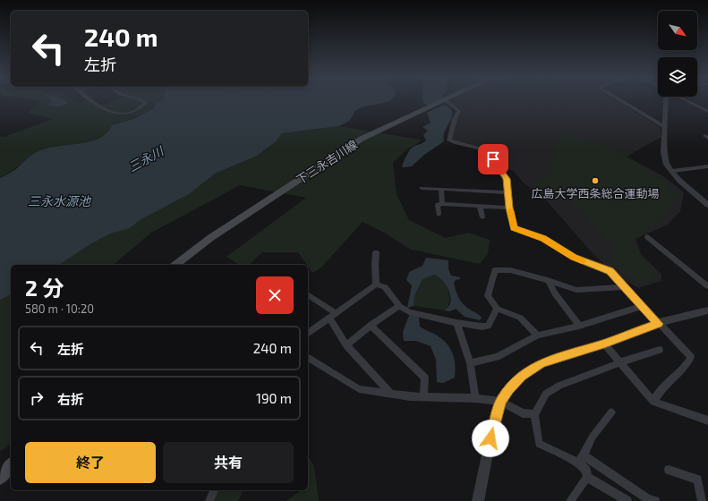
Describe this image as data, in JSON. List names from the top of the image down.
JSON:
{
  "streets": {
    "main road": ["下三永吉川線"]
  },
  "water": ["三永川", "三永水源池"],
  "places": ["広島大学西条総合運動場"],
  "north": "bottom right",
  "page": {
    "turn": ["240 m", "左折"],
    "heading": ["2 分", "580 m · 10:20"],
    "list": [
      {
        "name": "左折",
        "value": "240 m"
      },
      {
        "name": "右折",
        "value": "190 m"
      }
    ],
    "buttons": ["終了", "共有"]
  }
}
